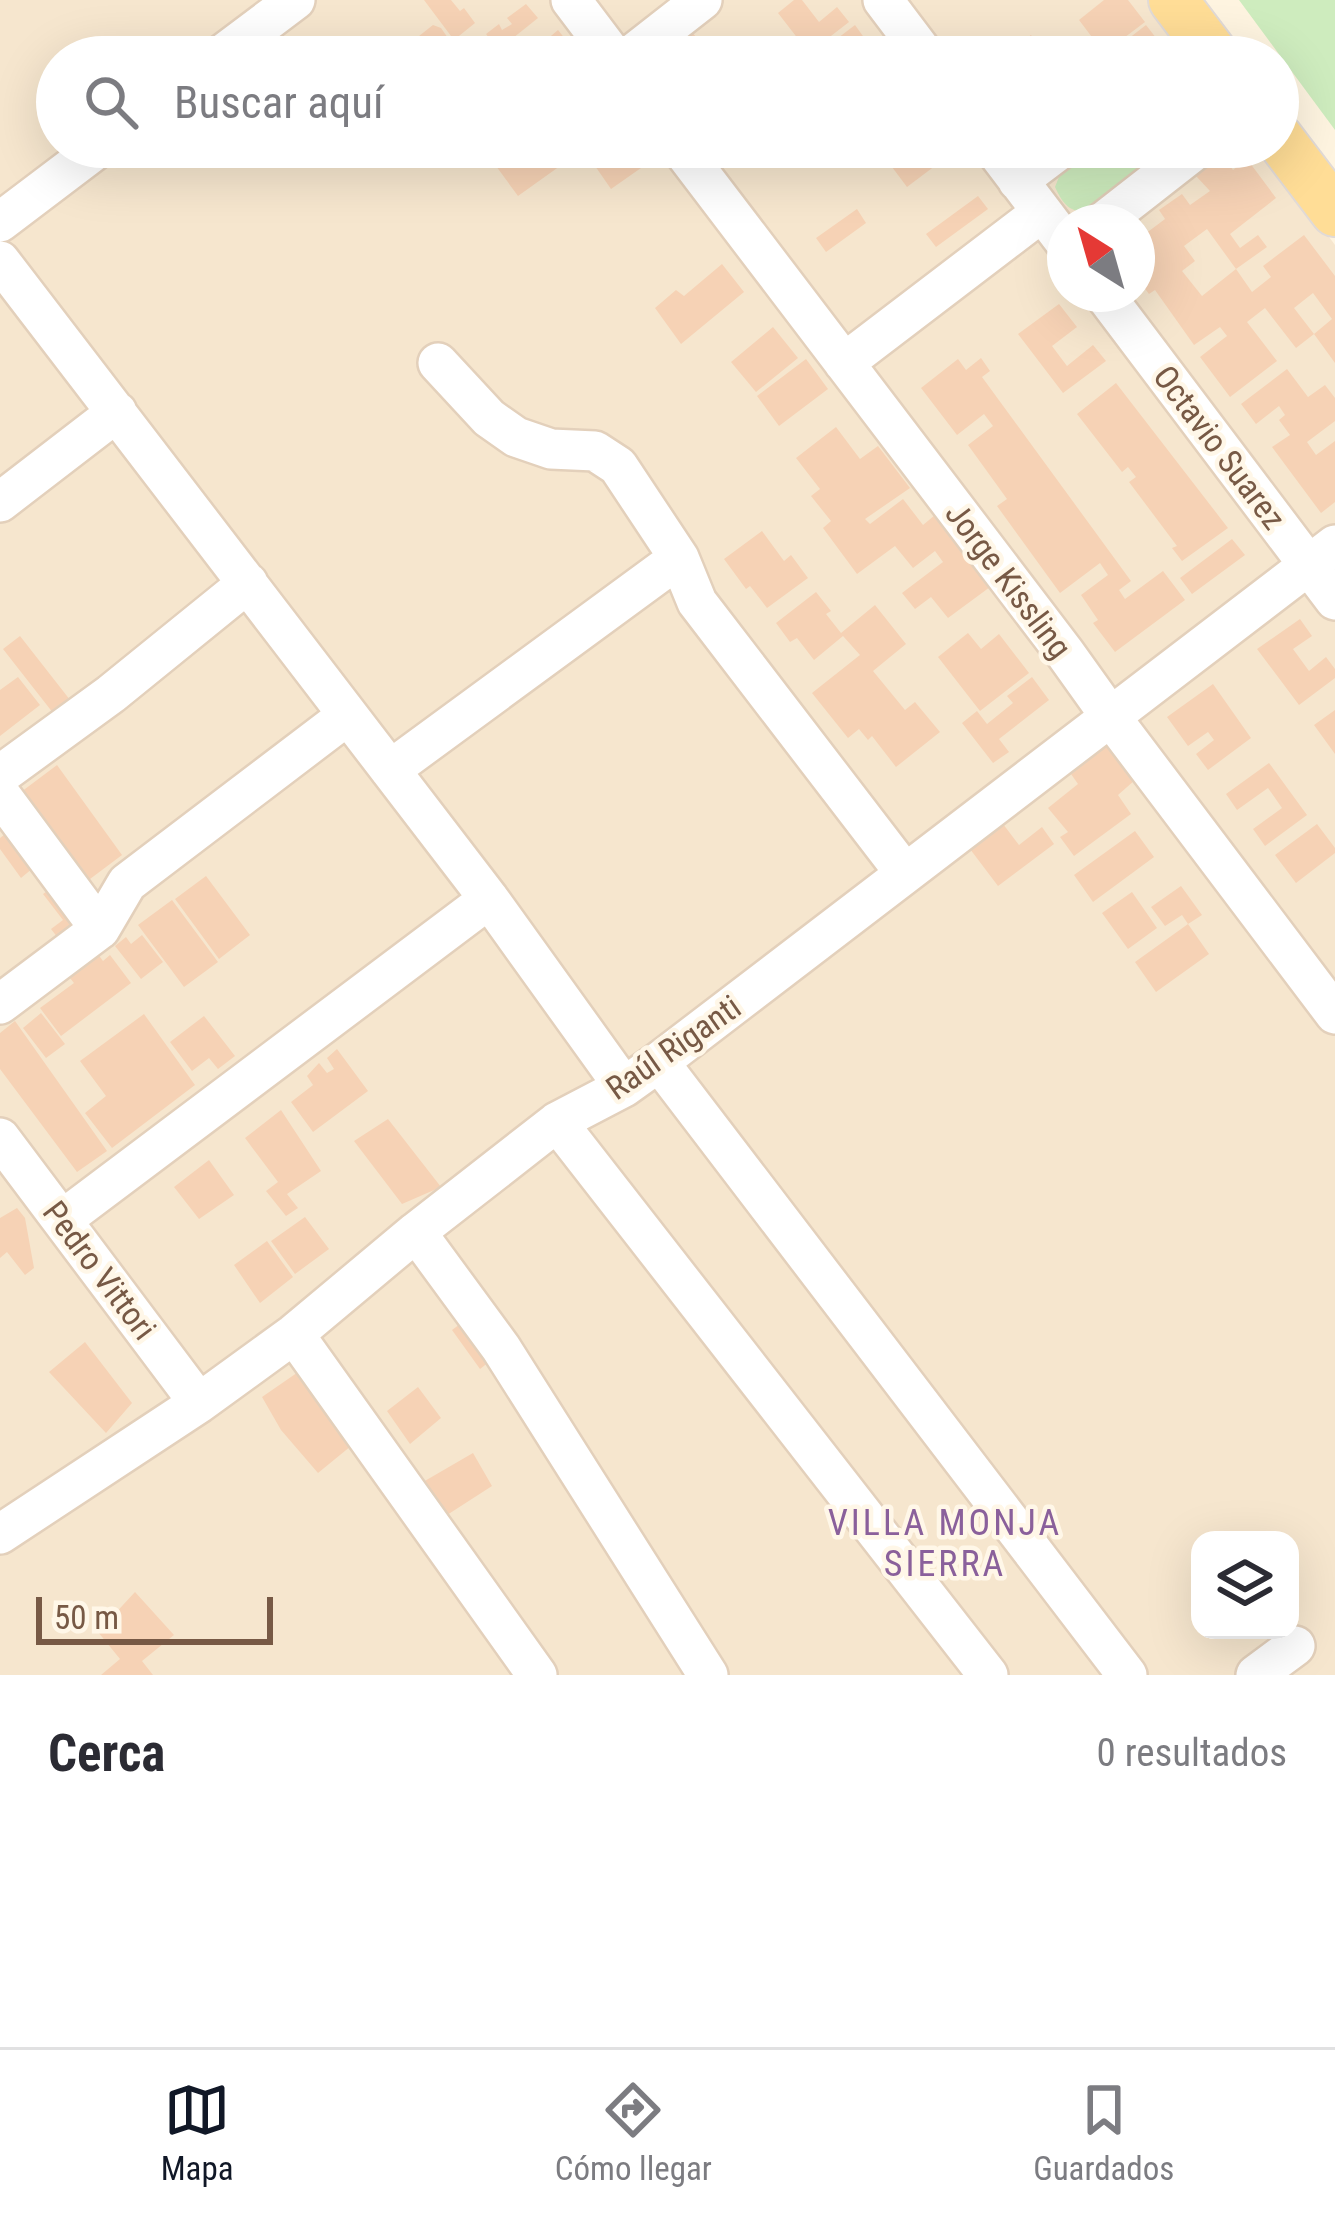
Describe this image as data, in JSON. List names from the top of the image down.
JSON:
{
  "streets": {
    "street": [
      "Octavio Suarez",
      "Jorge Kissling",
      "Raúl Riganti",
      "Pedro Vittori"
    ]
  },
  "crossings": [
    ["Octavio Suarez", "Raúl Riganti"],
    ["Jorge Kissling", "Raúl Riganti"],
    ["Raúl Riganti", "Pedro Vittori"]
  ],
  "districts": ["VILLA MONJA SIERRA"],
  "scale_bar": "50 m",
  "north": "top left",
  "page": {
    "search": "Buscar aquí",
    "scale": "50 m",
    "heading": ["Cerca", "0 resultados"],
    "nav": ["Mapa", "Cómo llegar", "Guardados"]
  }
}
